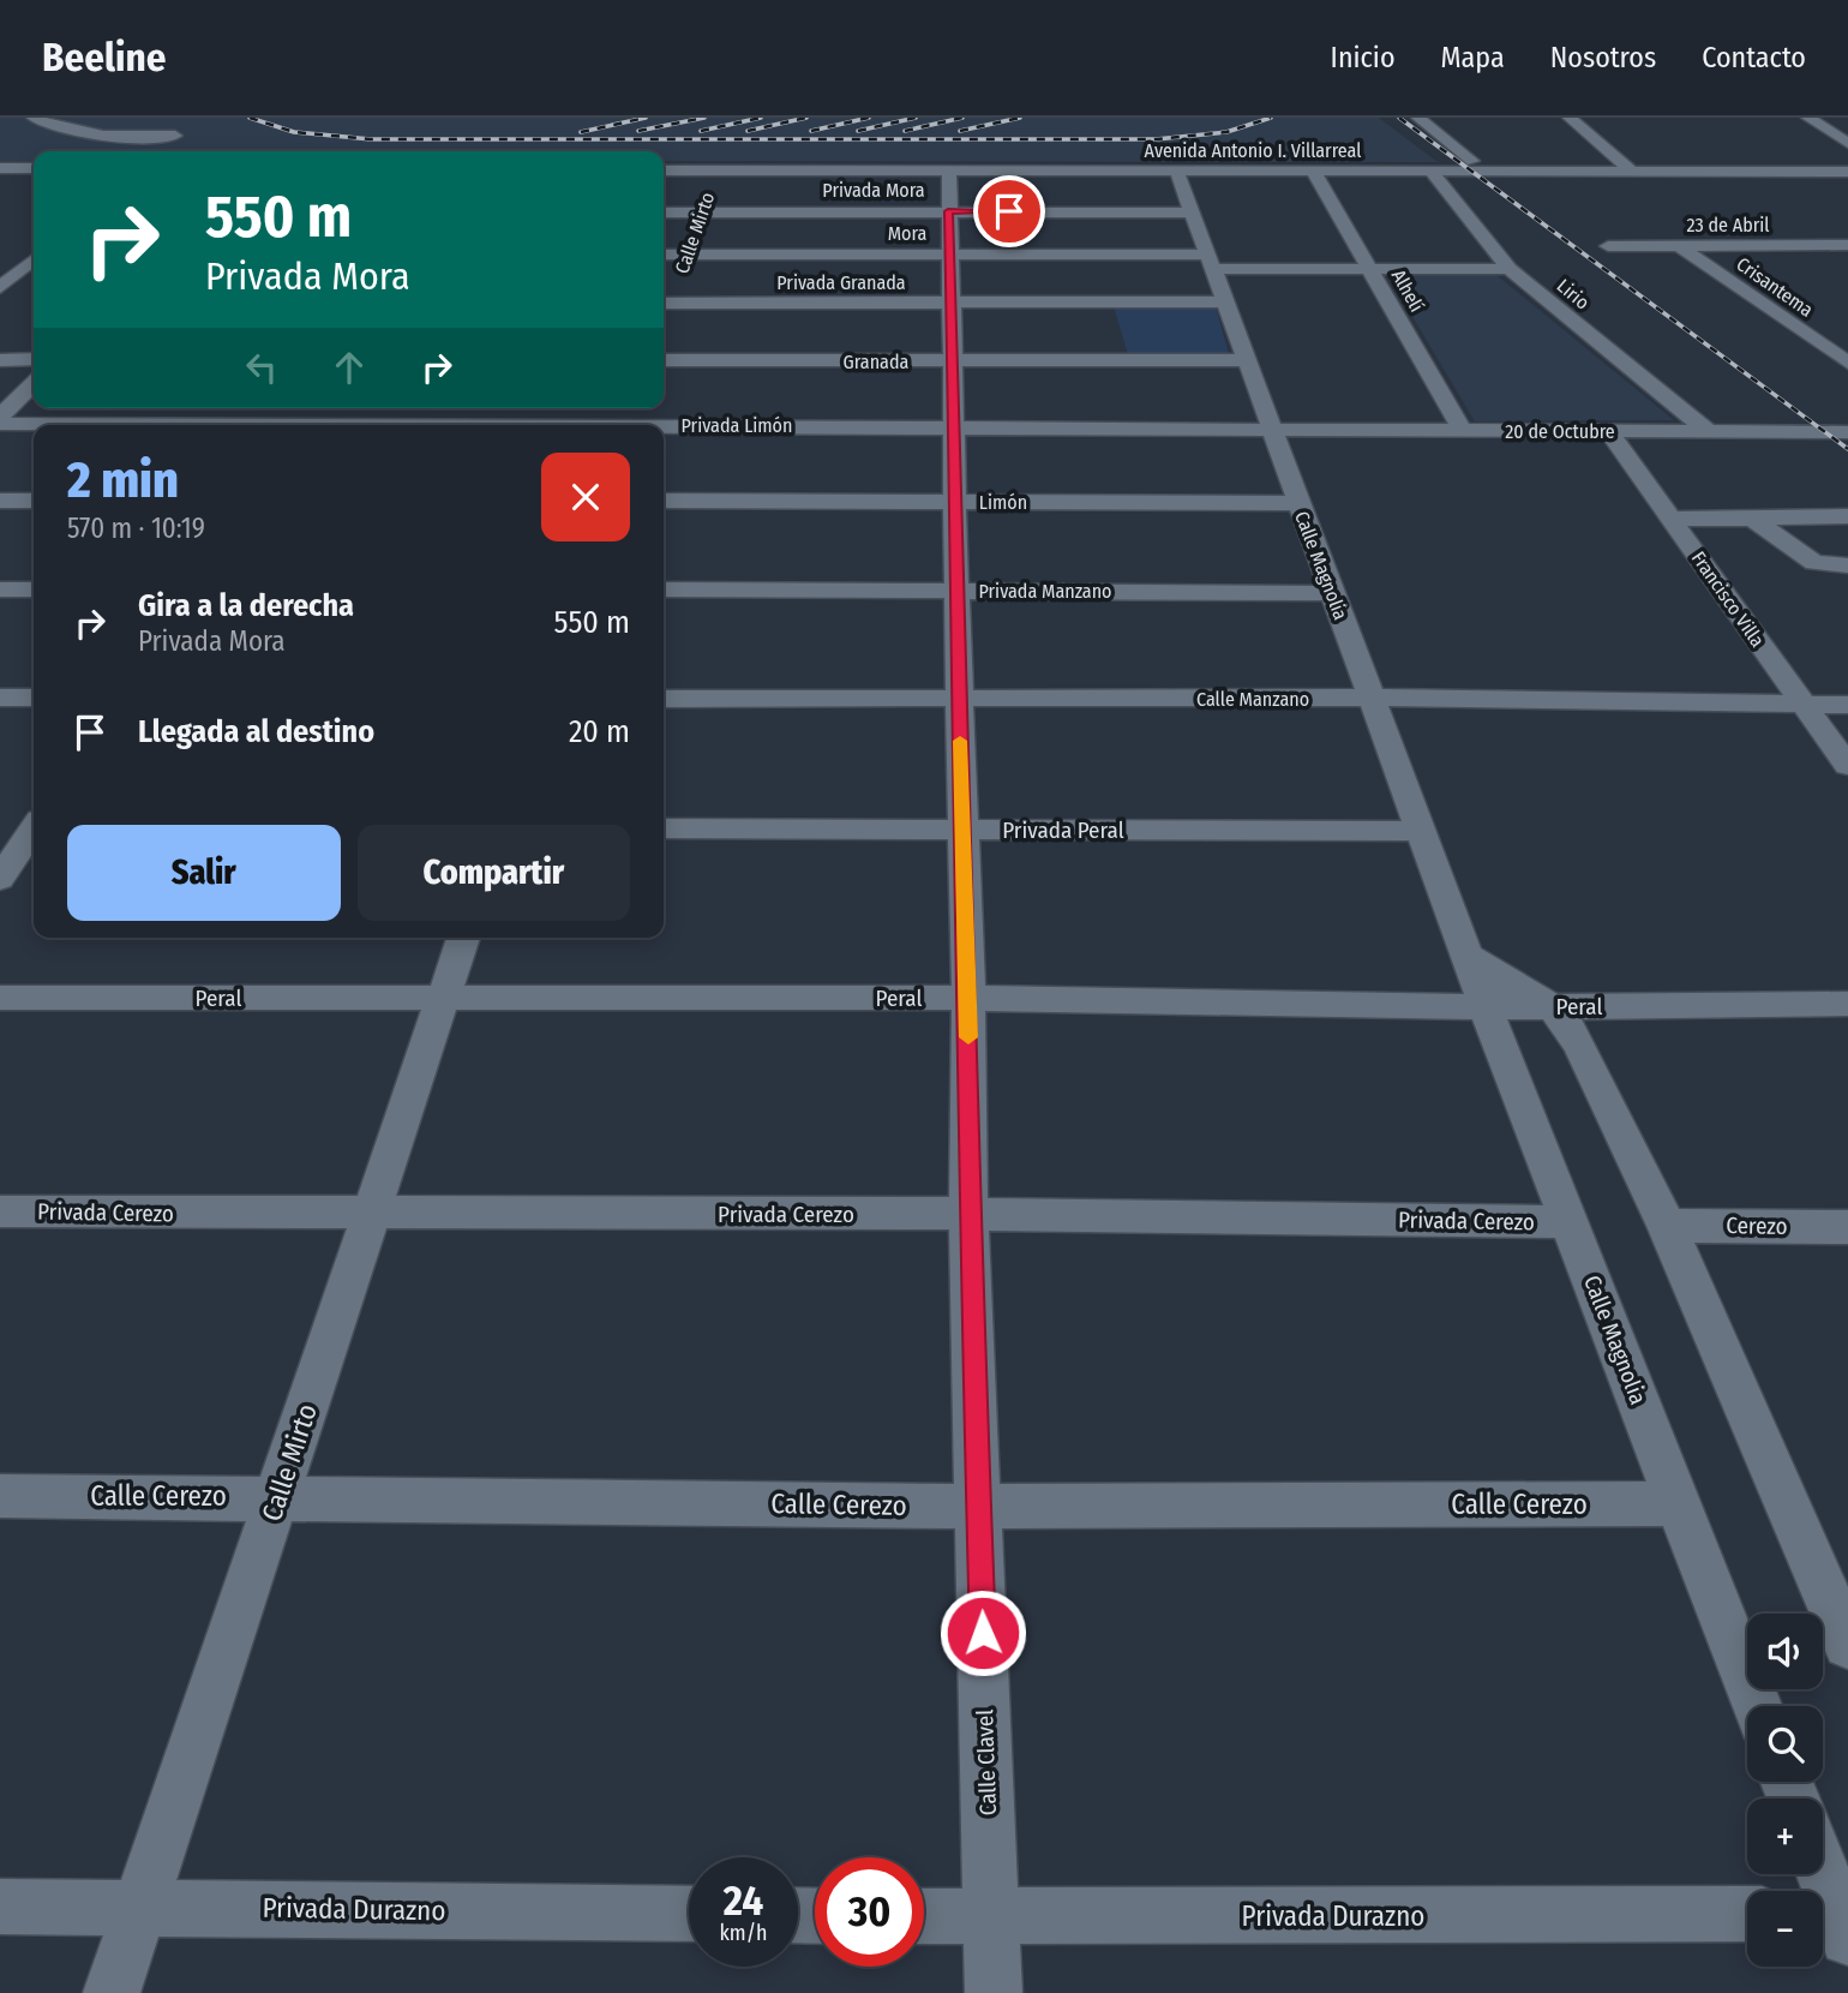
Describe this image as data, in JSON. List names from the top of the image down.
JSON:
{
  "streets": {
    "street": [
      "Avenida Antonio I. Villarreal",
      "Privada Mora",
      "23 de Abril",
      "Calle Mirto",
      "Mora",
      "Privada Granada",
      "Crisantema",
      "Alhelí",
      "Lirio",
      "Granada",
      "Privada Limón",
      "20 de Octubre",
      "Limón",
      "Calle Magnolia",
      "Privada Manzano",
      "Francisco Villa",
      "Calle Manzano",
      "Privada Peral",
      "Peral",
      "Privada Cerezo",
      "Cerezo",
      "Calle Cerezo",
      "Calle Clavel",
      "Privada Durazno"
    ]
  },
  "crossings": [
    ["Avenida Antonio I. Villarreal", "Privada Mora"],
    ["Avenida Antonio I. Villarreal", "Calle Mirto"],
    ["Avenida Antonio I. Villarreal", "Mora"],
    ["Avenida Antonio I. Villarreal", "Alhelí"],
    ["Avenida Antonio I. Villarreal", "Lirio"],
    ["Avenida Antonio I. Villarreal", "Calle Magnolia"],
    ["Avenida Antonio I. Villarreal", "Calle Clavel"],
    ["Privada Mora", "Calle Mirto"],
    ["Privada Mora", "Mora"],
    ["Privada Mora", "Calle Magnolia"],
    ["Privada Mora", "Calle Clavel"],
    ["23 de Abril", "Crisantema"],
    ["Calle Mirto", "Mora"],
    ["Calle Mirto", "Privada Granada"],
    ["Calle Mirto", "Peral"],
    ["Calle Mirto", "Privada Cerezo"],
    ["Calle Mirto", "Calle Cerezo"],
    ["Calle Mirto", "Privada Durazno"],
    ["Mora", "Alhelí"],
    ["Mora", "Lirio"],
    ["Mora", "Calle Magnolia"],
    ["Mora", "Calle Clavel"],
    ["Privada Granada", "Calle Magnolia"],
    ["Privada Granada", "Calle Clavel"],
    ["Alhelí", "20 de Octubre"],
    ["Lirio", "20 de Octubre"],
    ["Granada", "Calle Magnolia"],
    ["Granada", "Calle Clavel"],
    ["Privada Limón", "20 de Octubre"],
    ["Privada Limón", "Calle Magnolia"],
    ["Privada Limón", "Calle Clavel"],
    ["20 de Octubre", "Calle Magnolia"],
    ["20 de Octubre", "Francisco Villa"],
    ["Limón", "Calle Magnolia"],
    ["Limón", "Calle Clavel"],
    ["Calle Magnolia", "Privada Manzano"],
    ["Calle Magnolia", "Calle Manzano"],
    ["Calle Magnolia", "Privada Peral"],
    ["Calle Magnolia", "Peral"],
    ["Calle Magnolia", "Privada Cerezo"],
    ["Calle Magnolia", "Calle Cerezo"],
    ["Privada Manzano", "Calle Clavel"],
    ["Francisco Villa", "Calle Manzano"],
    ["Calle Manzano", "Calle Clavel"],
    ["Privada Peral", "Calle Clavel"],
    ["Peral", "Calle Clavel"],
    ["Privada Cerezo", "Calle Clavel"],
    ["Calle Cerezo", "Calle Clavel"],
    ["Calle Clavel", "Privada Durazno"]
  ],
  "page": {
    "header": "Beeline",
    "nav": [
      "Inicio",
      "Mapa",
      "Nosotros",
      "Contacto"
    ],
    "turn": ["550 m", "Privada Mora"],
    "heading": ["2 min", "570 m · 10:19"],
    "list": [
      {
        "name": "Gira a la derecha",
        "note": "Privada Mora",
        "value": "550 m"
      },
      {
        "name": "Llegada al destino",
        "value": "20 m"
      }
    ],
    "buttons": ["Salir", "Compartir"],
    "map_buttons": ["+", "−"],
    "speed": "24 km/h",
    "limit": "30"
  }
}
